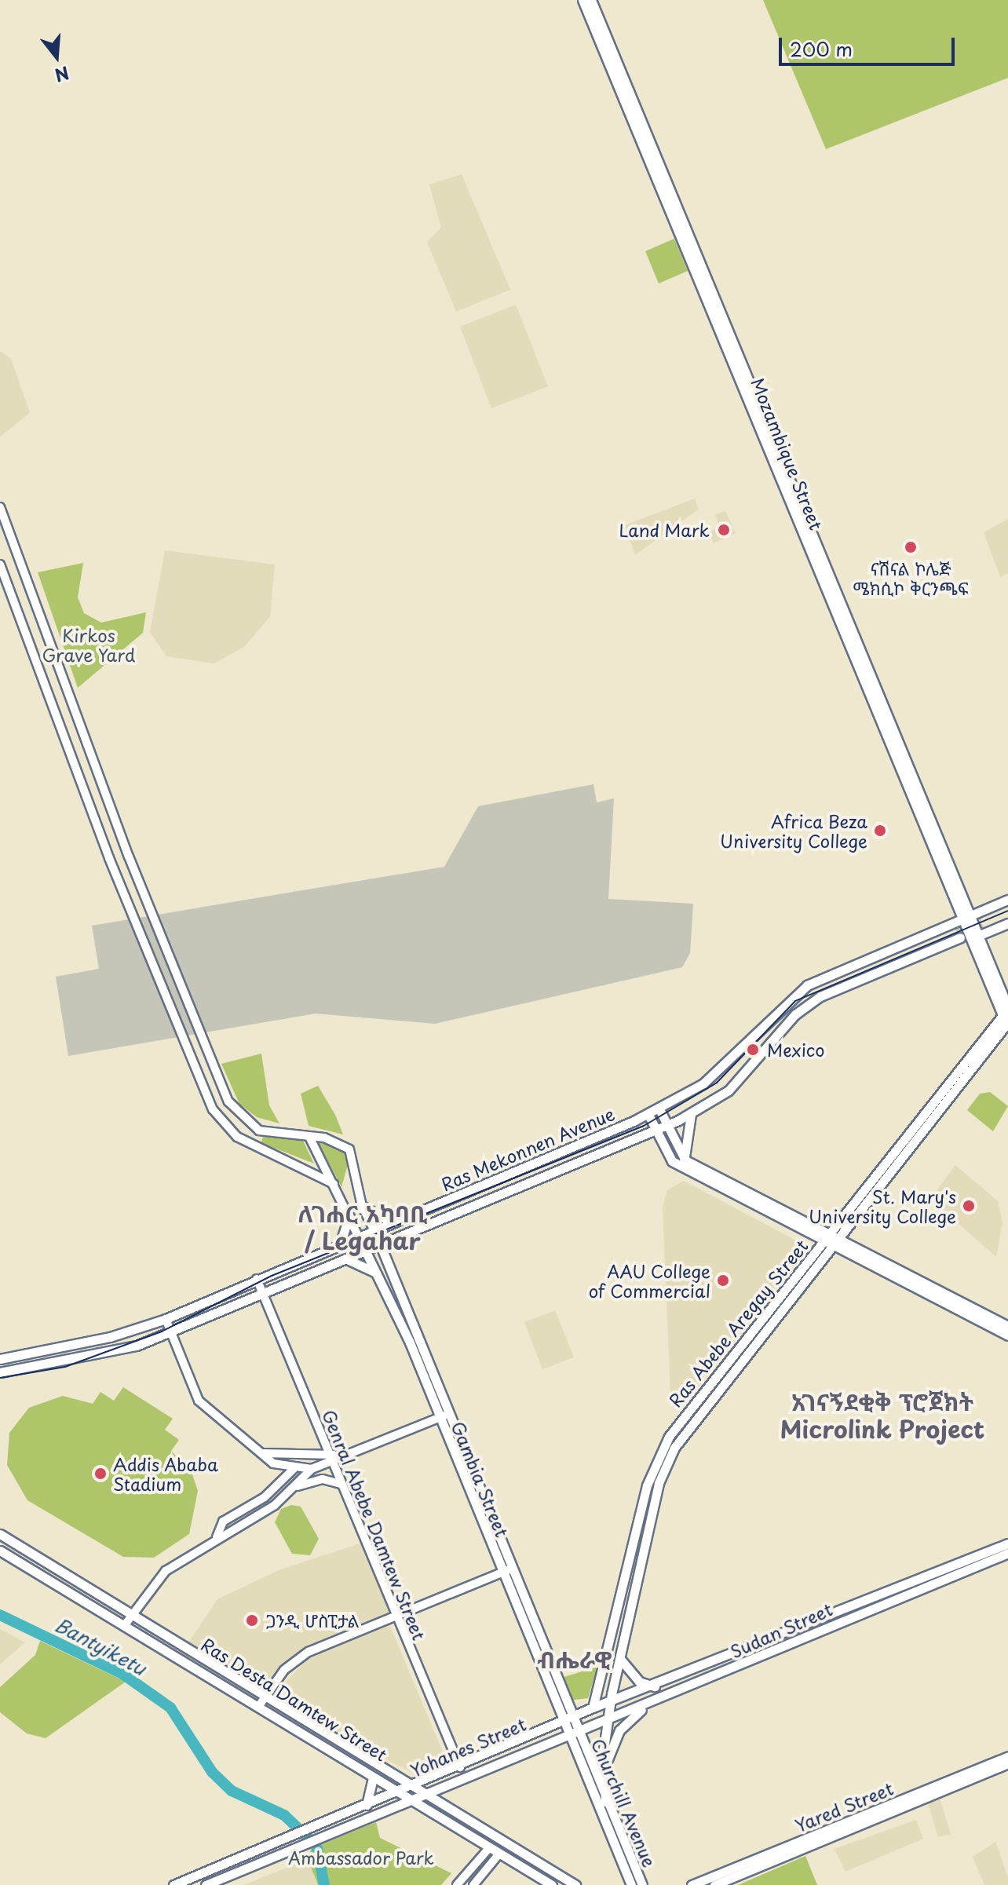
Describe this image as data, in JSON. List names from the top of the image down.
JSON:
{
  "streets": {
    "main road": [
      "Mozambique Street",
      "Ras Mekonnen Avenue",
      "Ras Abebe Aregay Street",
      "Gambia Street",
      "Genral Abebe Damtew Street",
      "Sudan Street",
      "Ras Desta Damtew Street",
      "Yohanes Street",
      "Churchill Avenue",
      "Yared Street"
    ]
  },
  "crossings": [
    ["Mozambique Street", "Ras Mekonnen Avenue"],
    ["Ras Mekonnen Avenue", "Gambia Street"],
    ["Ras Mekonnen Avenue", "Genral Abebe Damtew Street"],
    ["Ras Abebe Aregay Street", "Sudan Street"],
    ["Ras Abebe Aregay Street", "Churchill Avenue"],
    ["Gambia Street", "Sudan Street"],
    ["Gambia Street", "Yohanes Street"],
    ["Gambia Street", "Churchill Avenue"],
    ["Genral Abebe Damtew Street", "Yohanes Street"],
    ["Sudan Street", "Yohanes Street"],
    ["Sudan Street", "Churchill Avenue"],
    ["Ras Desta Damtew Street", "Yohanes Street"],
    ["Yohanes Street", "Churchill Avenue"]
  ],
  "districts": ["ለገሐር አካባቢ / Legahar", "አገናኝደቂቅ ፕሮጀክት Microlink Project", "ብሔራዊ"],
  "water": ["Bantyiketu"],
  "parks": ["Kirkos Grave Yard", "Ambassador Park"],
  "places": [
    "Land Mark",
    "ናሽናል ኮሌጅ ሜክሲኮ ቅርንጫፍ",
    "Africa Beza University College",
    "Mexico",
    "St. Mary's University College",
    "AAU College of Commercial",
    "Addis Ababa Stadium",
    "ጋንዲ ሆስፒታል"
  ],
  "scale_bar": "200 m",
  "north": "bottom"
}
